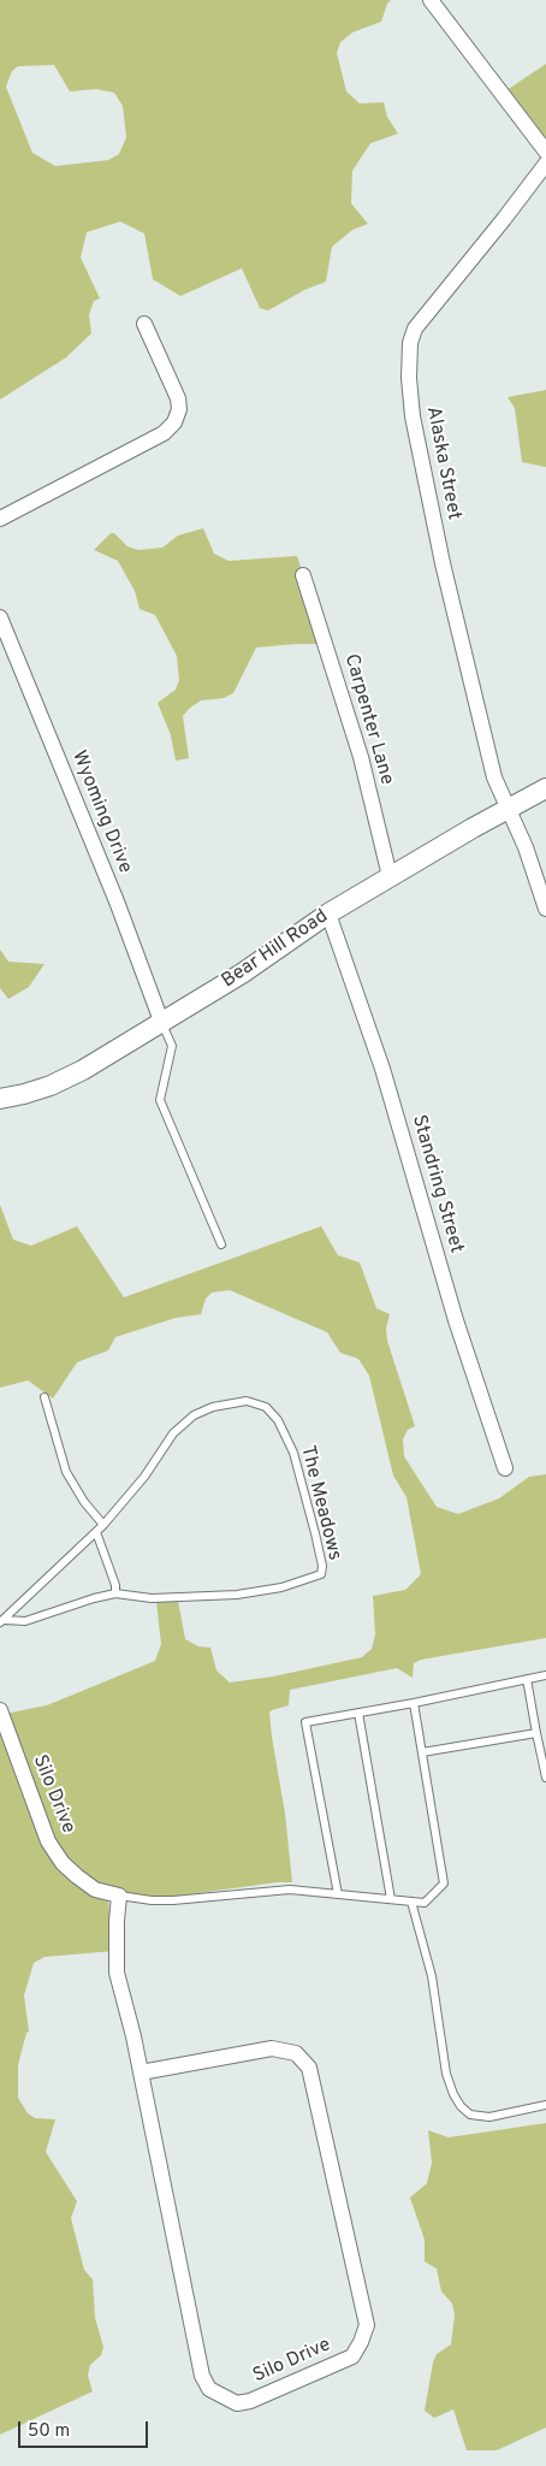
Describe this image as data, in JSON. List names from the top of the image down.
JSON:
{
  "streets": {
    "street": [
      "Alaska Street",
      "Carpenter Lane",
      "Wyoming Drive",
      "Bear Hill Road",
      "Standring Street",
      "Silo Drive"
    ],
    "lane": ["The Meadows"]
  },
  "crossings": [
    ["Alaska Street", "Bear Hill Road"],
    ["Carpenter Lane", "Bear Hill Road"],
    ["Wyoming Drive", "Bear Hill Road"],
    ["Bear Hill Road", "Standring Street"]
  ],
  "scale_bar": "50 m"
}
